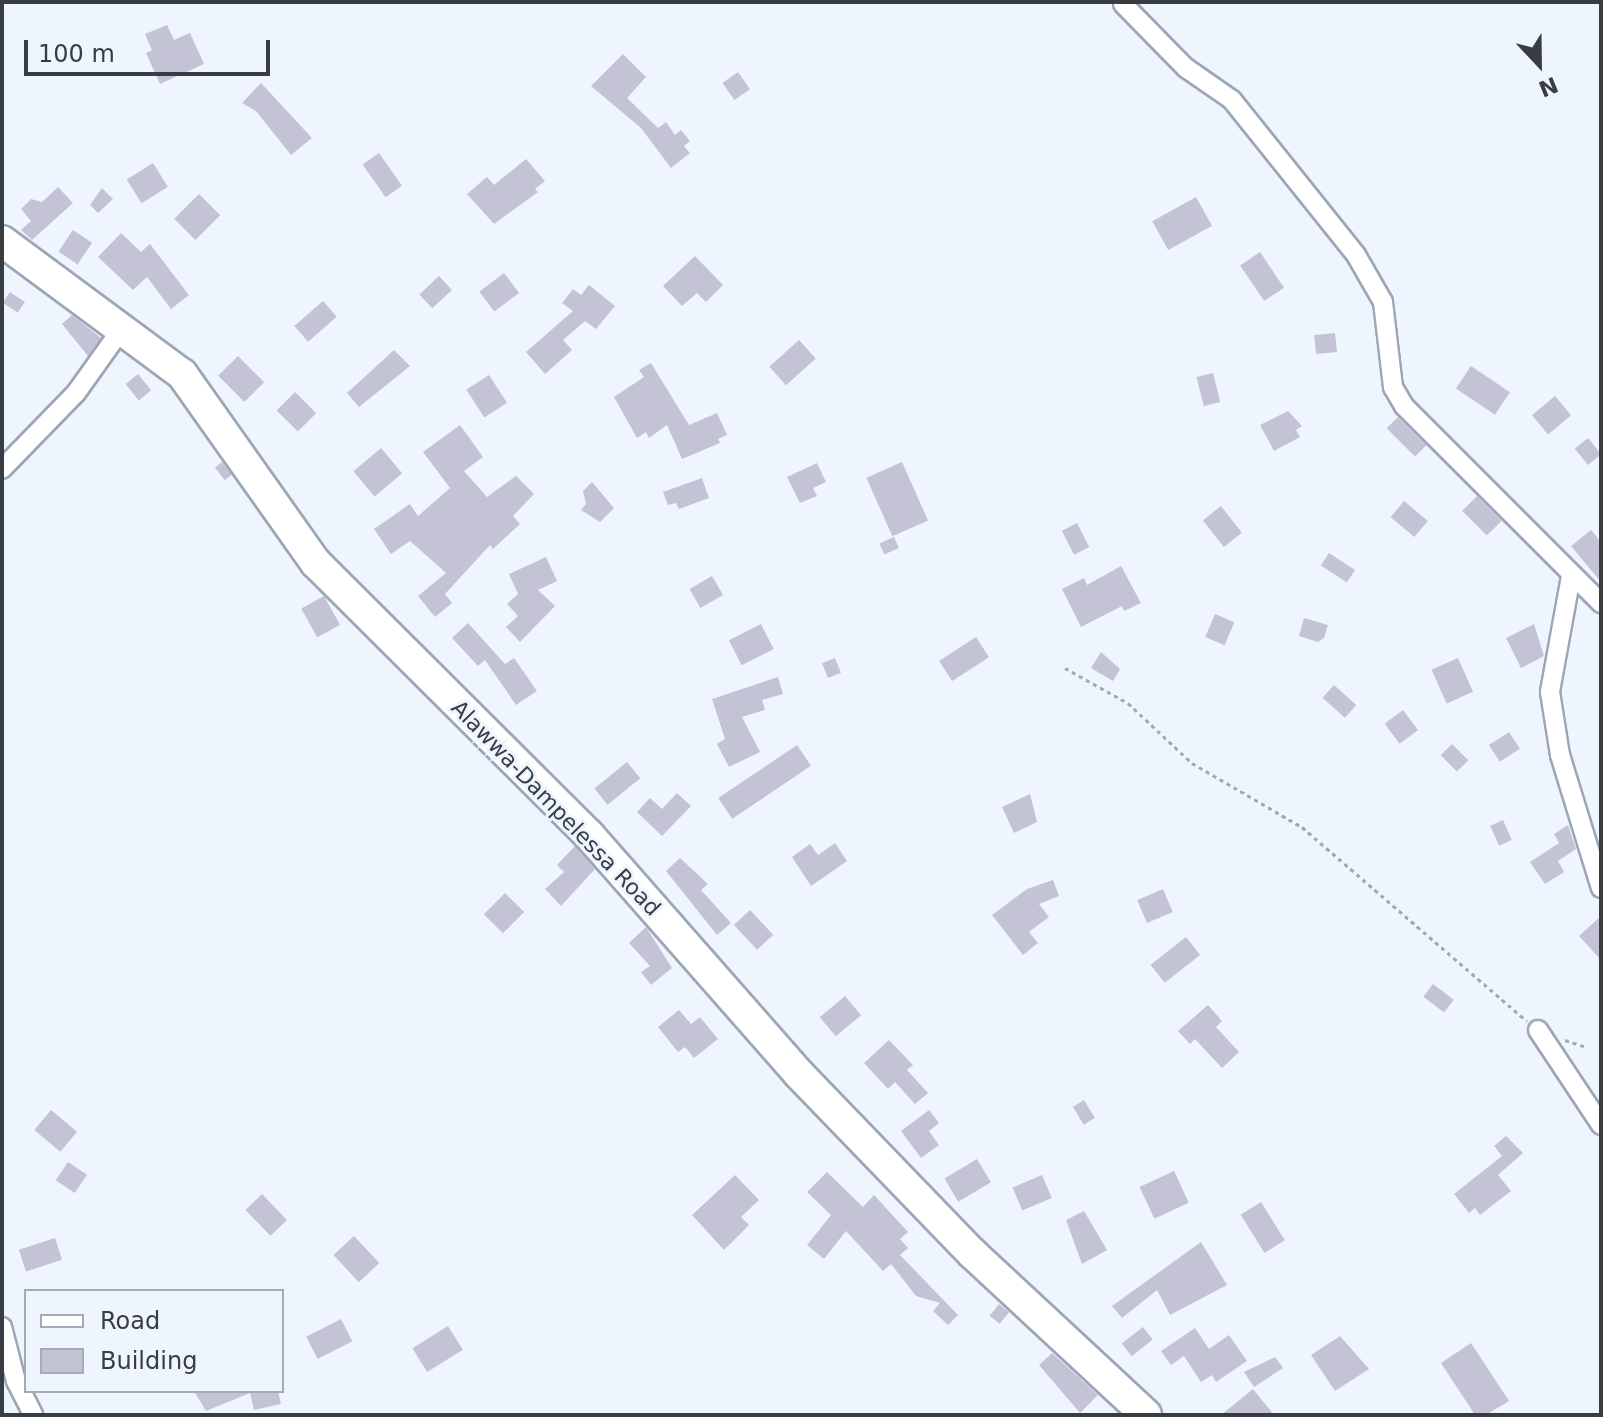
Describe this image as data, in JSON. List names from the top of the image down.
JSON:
{
  "streets": {
    "main road": ["Alawwa-Dampelessa Road"]
  },
  "legend": ["Road", "Building"],
  "scale_bar": "100 m",
  "north": "bottom"
}
